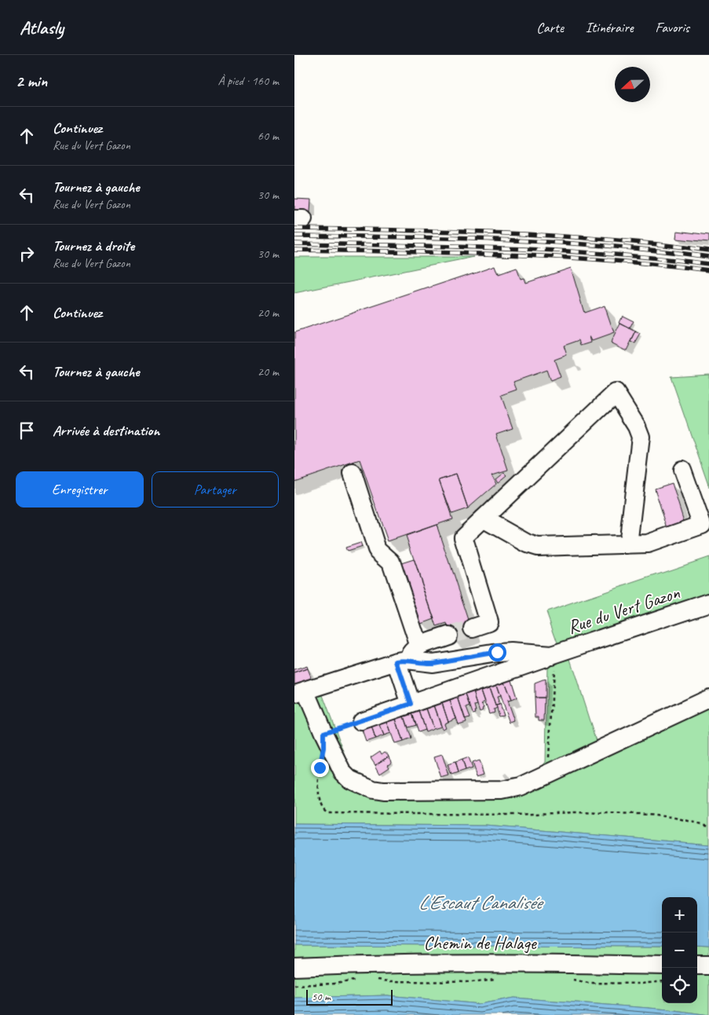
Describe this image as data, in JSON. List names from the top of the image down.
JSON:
{
  "streets": {
    "street": ["Rue du Vert Gazon", "Chemin de Halage"]
  },
  "water": ["L'Escaut Canalisée"],
  "scale_bar": "50 m",
  "north": "left",
  "page": {
    "header": "Atlasly",
    "nav": ["Carte", "Itinéraire", "Favoris"],
    "heading": ["2 min", "À pied · 160 m"],
    "list": [
      ["Continuez", "Rue du Vert Gazon", "60 m"],
      ["Tournez à gauche", "Rue du Vert Gazon", "30 m"],
      ["Tournez à droite", "Rue du Vert Gazon", "30 m"],
      ["Continuez", "20 m"],
      ["Tournez à gauche", "20 m"],
      "Arrivée à destination"
    ],
    "buttons": ["Enregistrer", "Partager"],
    "map_buttons": ["+", "−"],
    "scale": "50 m"
  }
}
